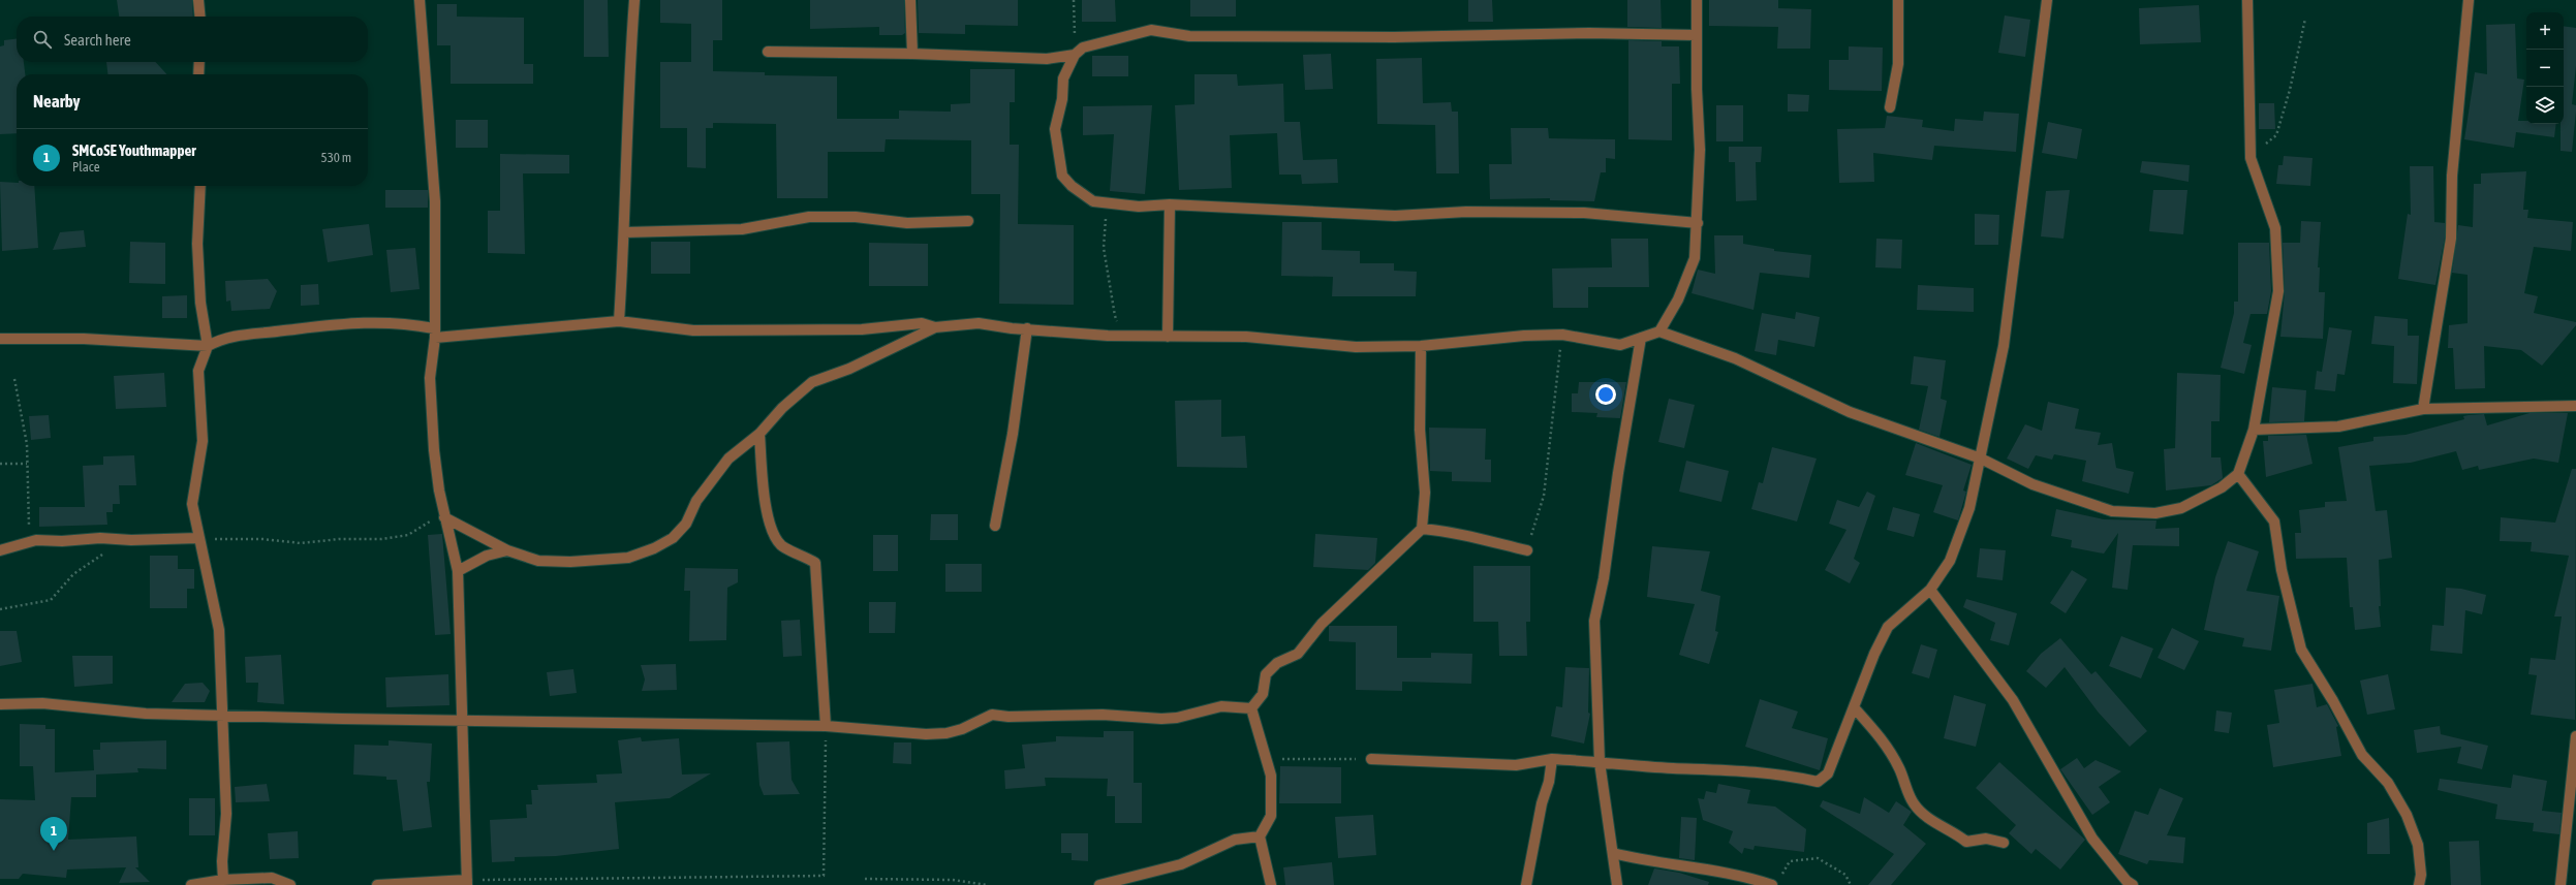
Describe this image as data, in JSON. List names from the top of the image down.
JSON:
{
  "page": {
    "map_buttons": ["+", "−"],
    "search": "Search here",
    "heading": "Nearby",
    "list": [
      {
        "mark": "1",
        "name": "SMCoSE Youthmapper",
        "note": "Place",
        "value": "530 m"
      }
    ],
    "pins": "1"
  }
}
